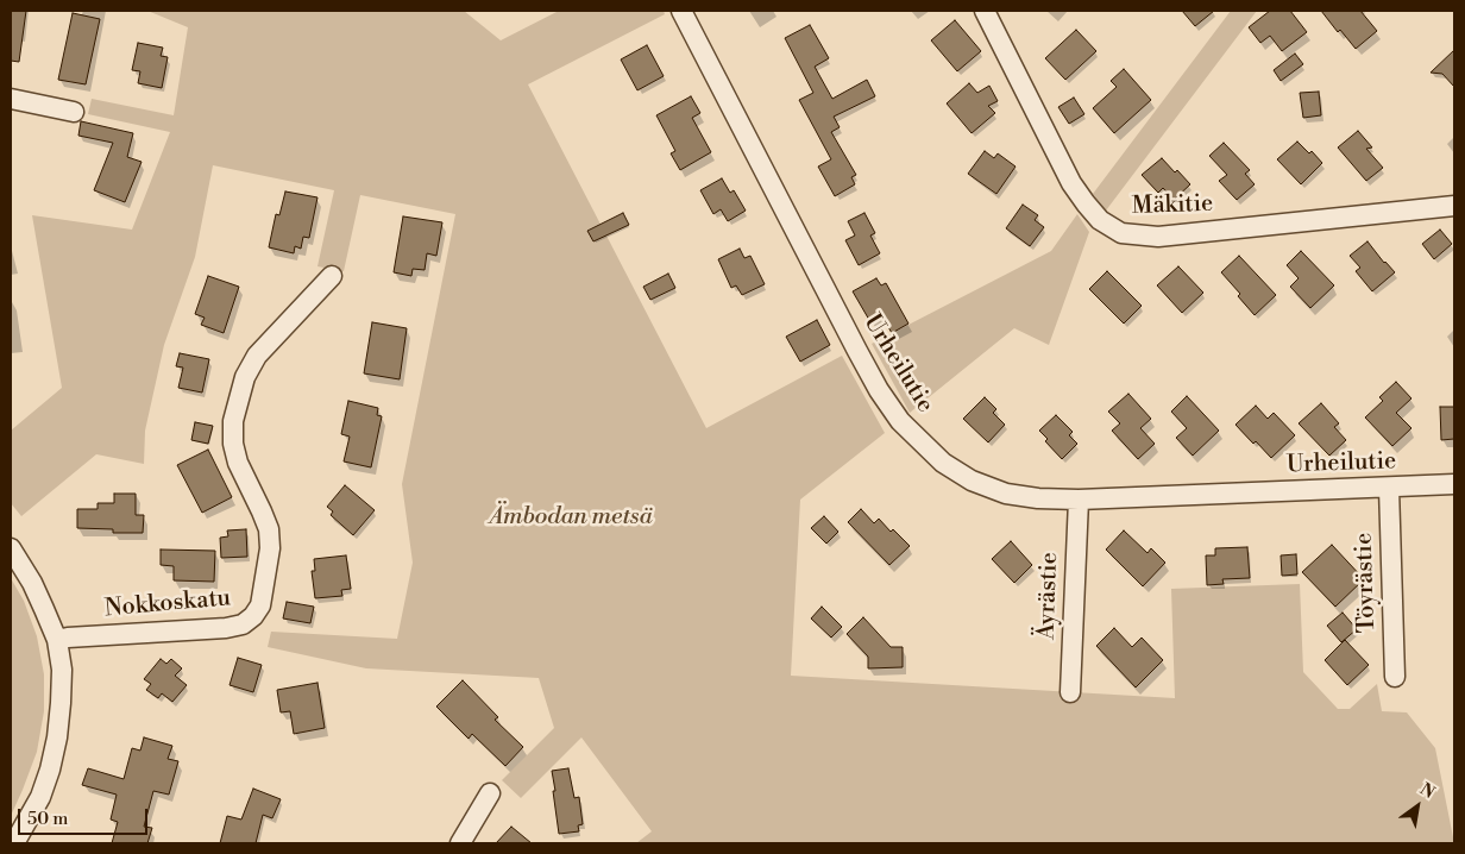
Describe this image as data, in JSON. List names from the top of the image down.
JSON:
{
  "streets": {
    "street": [
      "Mäkitie",
      "Urheilutie",
      "Töyrästie",
      "Äyrästie",
      "Nokkoskatu"
    ]
  },
  "crossings": [
    ["Urheilutie", "Töyrästie"],
    ["Urheilutie", "Äyrästie"]
  ],
  "parks": ["Ämbodan metsä"],
  "scale_bar": "50 m",
  "north": "top right"
}
